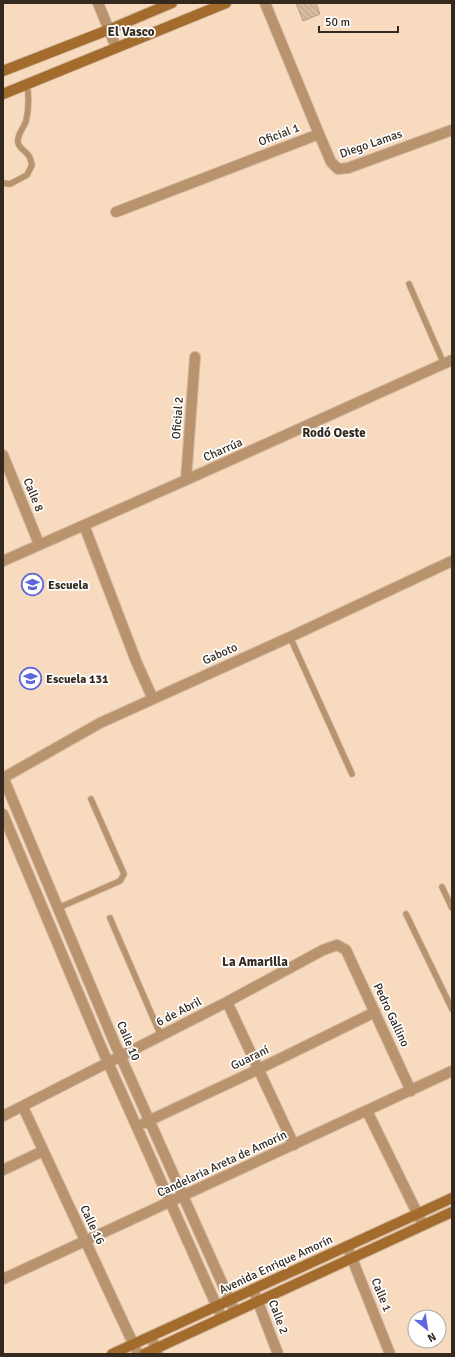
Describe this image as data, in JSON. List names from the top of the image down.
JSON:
{
  "streets": {
    "street": [
      "Oficial 1",
      "Diego Lamas",
      "Oficial 2",
      "Charrúa",
      "Calle 8",
      "Gaboto",
      "6 de Abril",
      "Pedro Gallino",
      "Calle 10",
      "Guaraní",
      "Candelaria Areta de Amorín",
      "Calle 16",
      "Avenida Enrique Amorín",
      "Calle 1",
      "Calle 2"
    ]
  },
  "crossings": [
    ["Oficial 1", "Diego Lamas"],
    ["Oficial 2", "Charrúa"],
    ["Charrúa", "Calle 8"],
    ["Gaboto", "Calle 10"],
    ["6 de Abril", "Pedro Gallino"],
    ["6 de Abril", "Calle 10"],
    ["6 de Abril", "Calle 16"],
    ["Pedro Gallino", "Guaraní"],
    ["Pedro Gallino", "Candelaria Areta de Amorín"],
    ["Calle 10", "Guaraní"],
    ["Calle 10", "Candelaria Areta de Amorín"],
    ["Calle 10", "Avenida Enrique Amorín"],
    ["Candelaria Areta de Amorín", "Calle 16"],
    ["Calle 16", "Avenida Enrique Amorín"],
    ["Avenida Enrique Amorín", "Calle 1"],
    ["Avenida Enrique Amorín", "Calle 2"]
  ],
  "districts": ["El Vasco", "Rodó Oeste", "La Amarilla"],
  "places": {
    "school or university": ["Escuela", "Escuela 131"]
  },
  "scale_bar": "50 m",
  "north": "bottom right"
}
